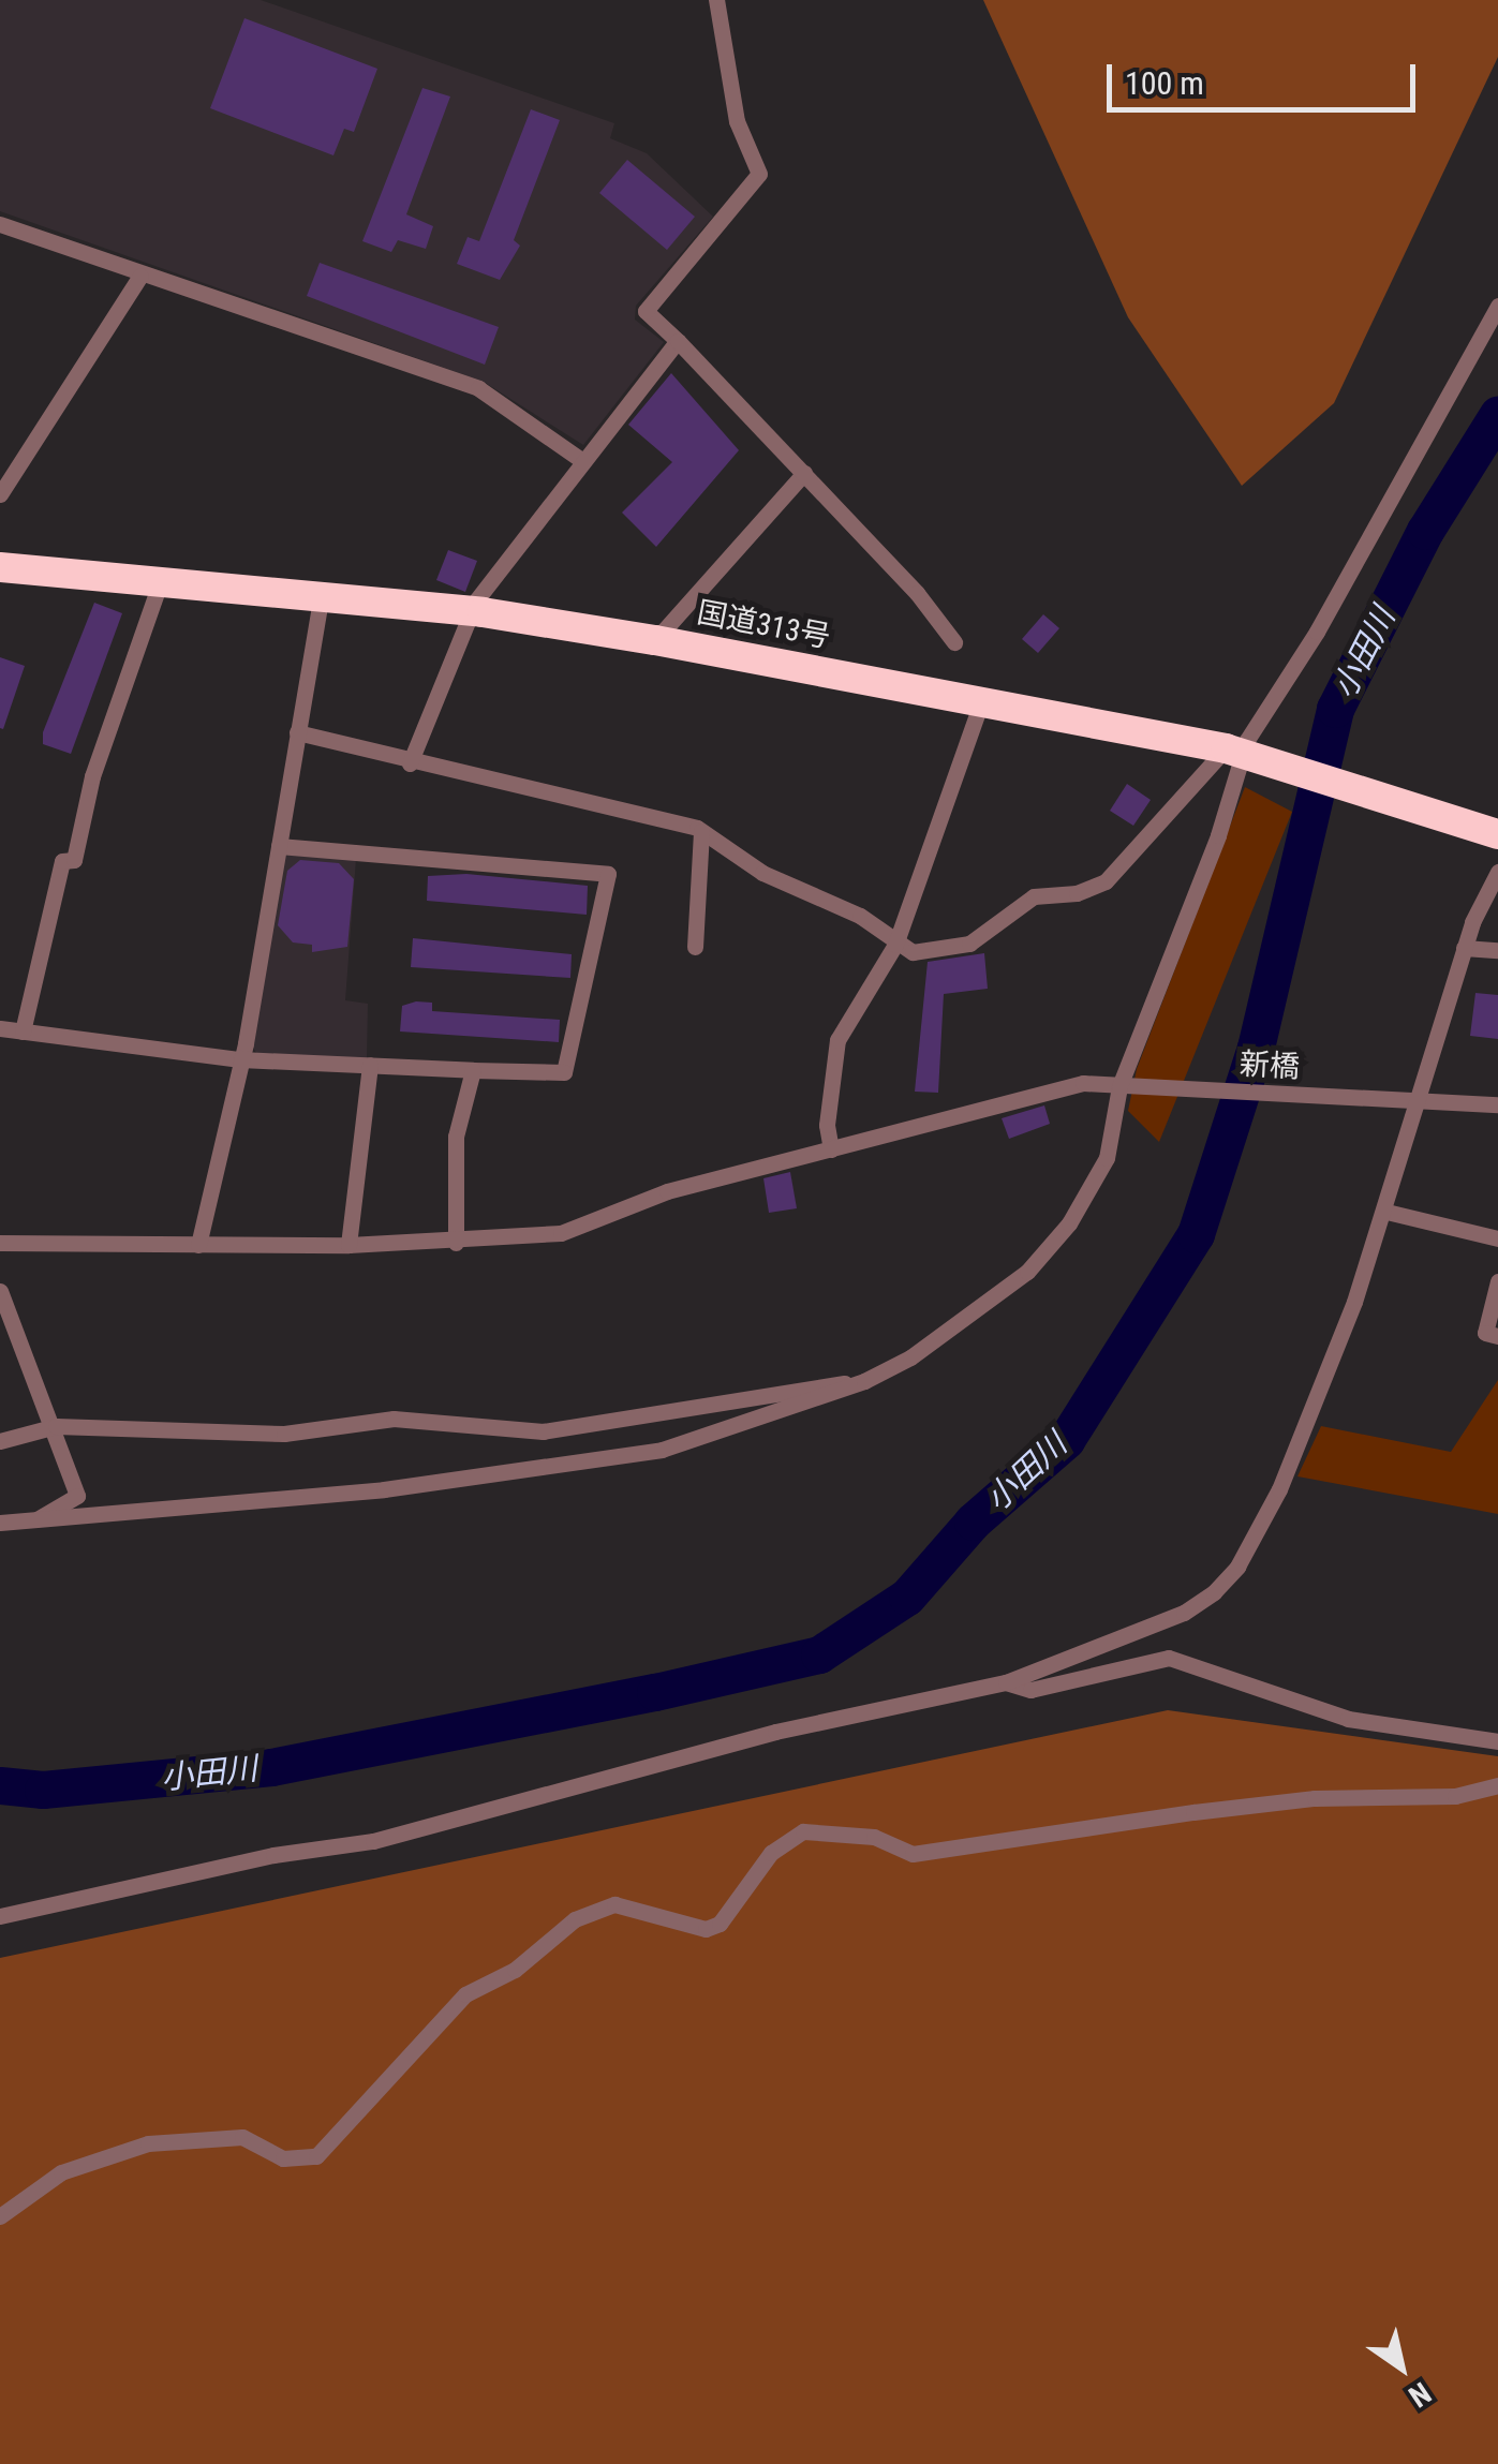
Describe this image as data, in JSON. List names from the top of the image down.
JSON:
{
  "streets": {
    "highway": ["国道313号"],
    "street": ["新橋"]
  },
  "water": ["小田川"],
  "scale_bar": "100 m",
  "north": "bottom right"
}
